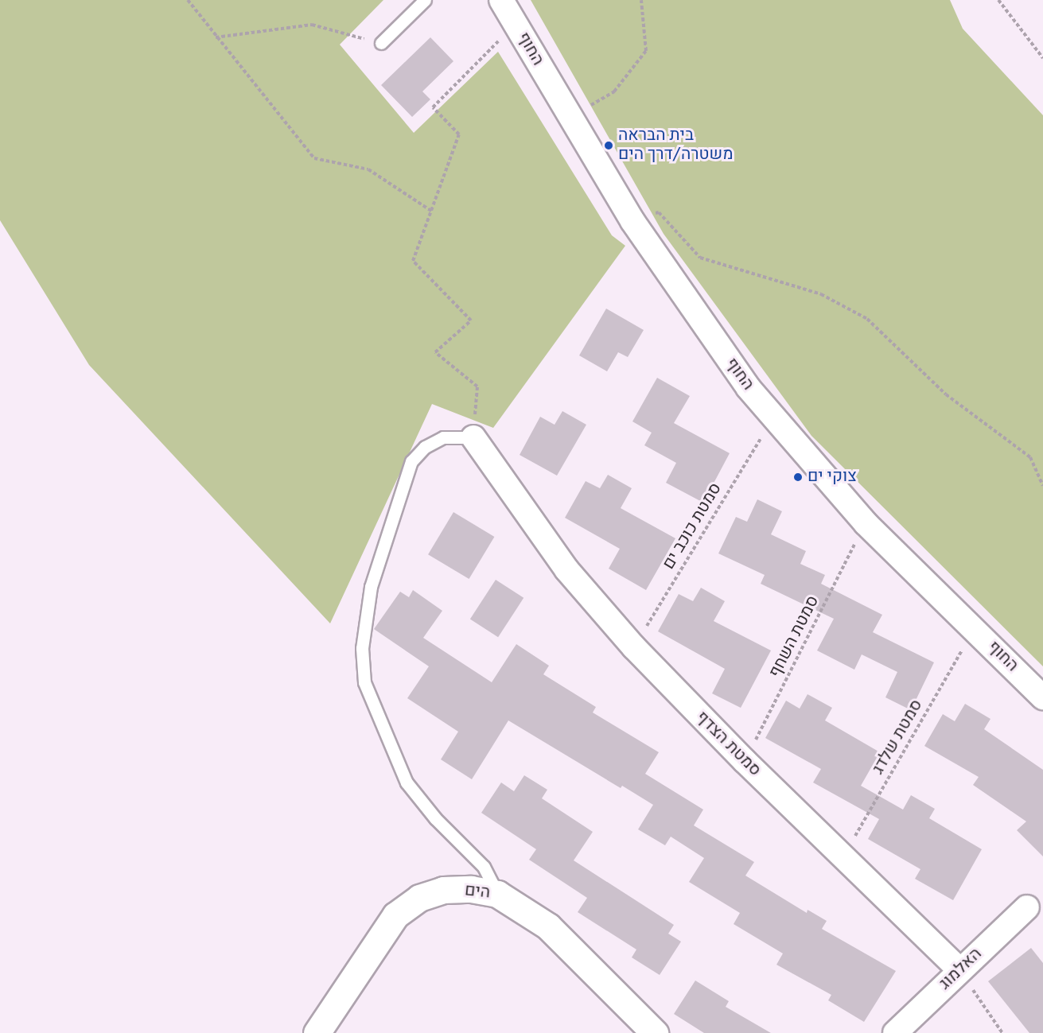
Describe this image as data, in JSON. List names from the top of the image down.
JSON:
{
  "streets": {
    "street": [
      "החוף",
      "סמטת הצדף",
      "הים",
      "האלמוג"
    ],
    "path": ["סמטת כוכב ים", "סמטת השחף", "סמטת שלדג"]
  },
  "crossings": [
    ["החוף", "סמטת כוכב ים"],
    ["החוף", "סמטת השחף"],
    ["החוף", "סמטת שלדג"],
    ["סמטת כוכב ים", "סמטת הצדף"],
    ["סמטת השחף", "סמטת הצדף"],
    ["סמטת שלדג", "סמטת הצדף"],
    ["סמטת הצדף", "האלמוג"]
  ],
  "places": ["בית הבראה משטרה/דרך הים", "צוקי ים"]
}
